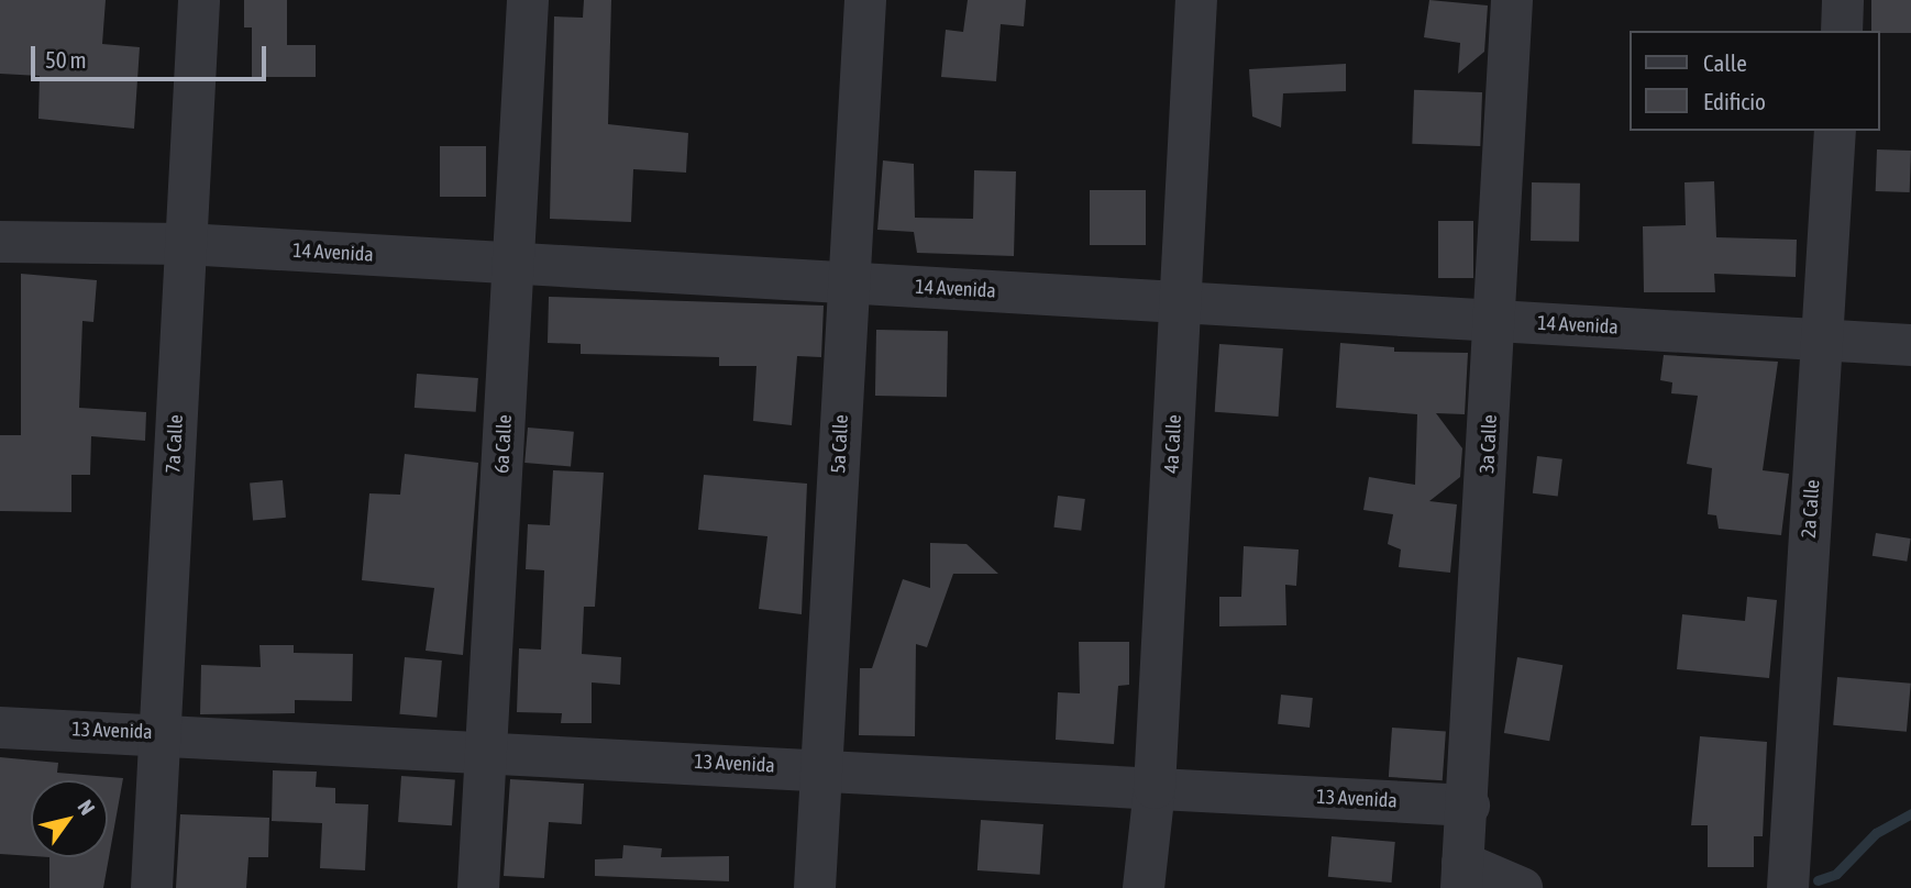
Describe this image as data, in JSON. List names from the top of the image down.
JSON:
{
  "streets": {
    "street": [
      "14 Avenida",
      "7a Calle",
      "6a Calle",
      "5a Calle",
      "4a Calle",
      "3a Calle",
      "2a Calle",
      "13 Avenida"
    ]
  },
  "crossings": [
    ["14 Avenida", "7a Calle"],
    ["14 Avenida", "6a Calle"],
    ["14 Avenida", "5a Calle"],
    ["14 Avenida", "4a Calle"],
    ["14 Avenida", "3a Calle"],
    ["14 Avenida", "2a Calle"],
    ["7a Calle", "13 Avenida"],
    ["6a Calle", "13 Avenida"],
    ["5a Calle", "13 Avenida"],
    ["4a Calle", "13 Avenida"],
    ["3a Calle", "13 Avenida"]
  ],
  "legend": ["Calle", "Edificio"],
  "scale_bar": "50 m",
  "north": "top right"
}
